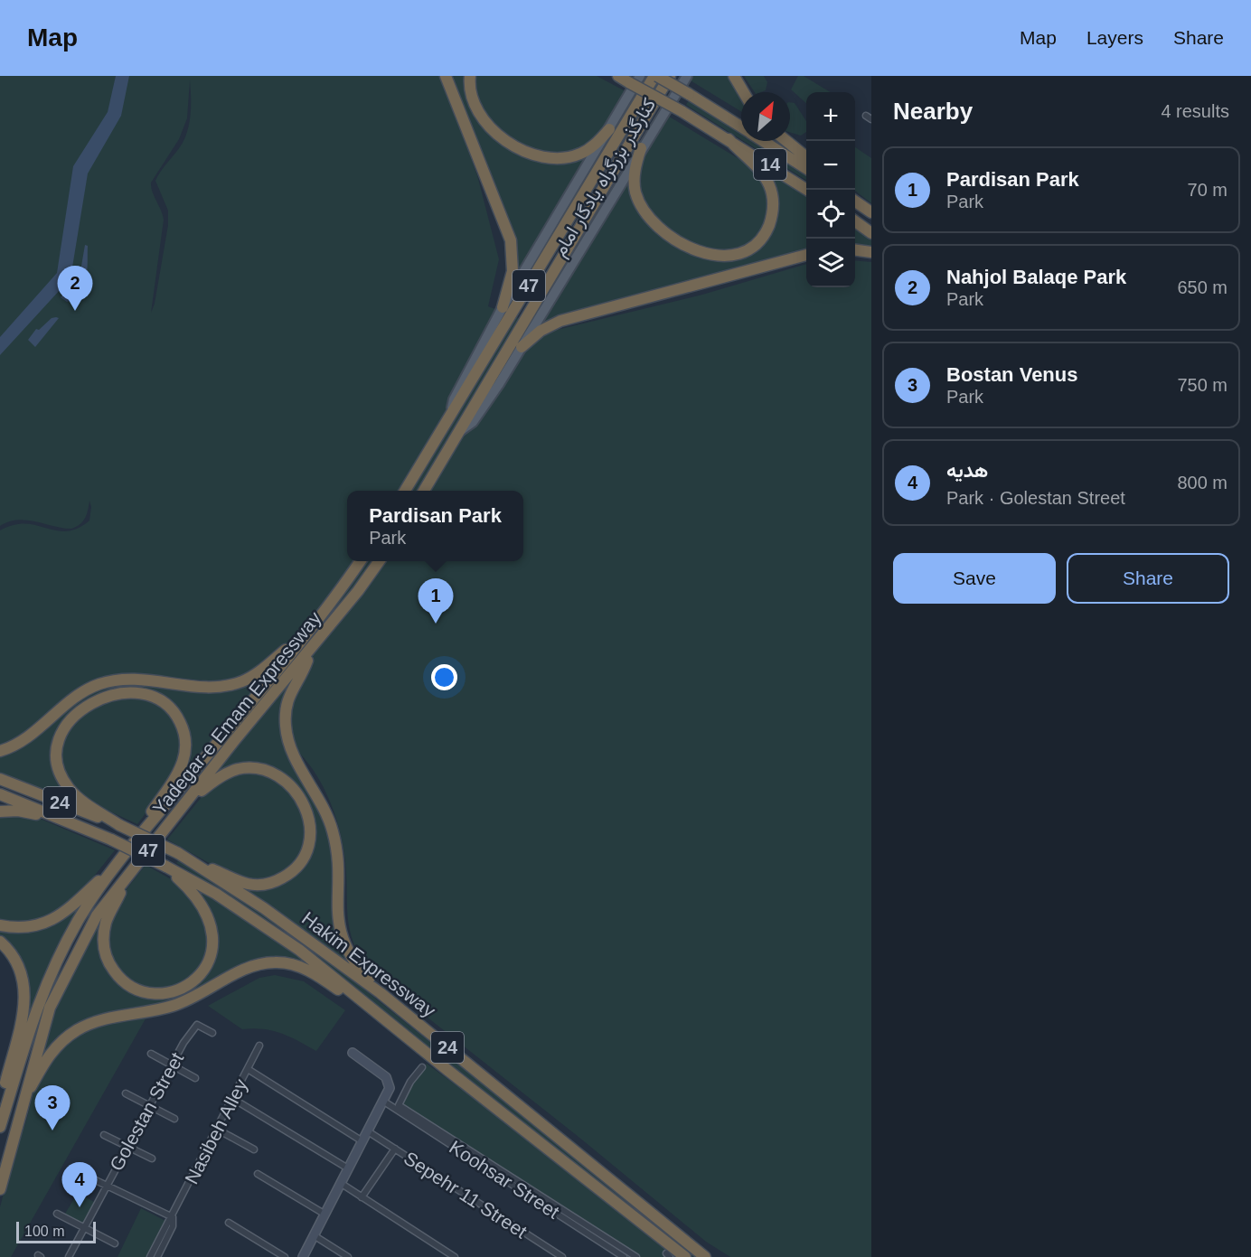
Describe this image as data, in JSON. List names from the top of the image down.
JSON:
{
  "streets": {
    "highway": [
      "14",
      "47",
      "Yadegar-e Emam Expressway",
      "24",
      "Hakim Expressway"
    ],
    "main road": ["کنارگذر بزرگراه یادگار امام"],
    "street": [
      "Golestan Street",
      "Nasibeh Alley",
      "Koohsar Street",
      "Sepehr 11 Street"
    ]
  },
  "crossings": [
    ["14", "47"],
    ["کنارگذر بزرگراه یادگار امام", "47"]
  ],
  "scale_bar": "100 m",
  "north": "top right",
  "page": {
    "header": "Map",
    "nav": ["Map", "Layers", "Share"],
    "heading": ["Nearby", "4 results"],
    "map_buttons": ["+", "−"],
    "list": [
      {
        "mark": "1",
        "name": "Pardisan Park",
        "note": "Park",
        "value": "70 m"
      },
      {
        "mark": "2",
        "name": "Nahjol Balaqe Park",
        "note": "Park",
        "value": "650 m"
      },
      {
        "mark": "3",
        "name": "Bostan Venus",
        "note": "Park",
        "value": "750 m"
      },
      {
        "mark": "4",
        "name": "هدیه",
        "note": "Park · Golestan Street",
        "value": "800 m"
      }
    ],
    "pins": [
      "2",
      "1",
      "3",
      "4"
    ],
    "popup": ["Pardisan Park", "Park"],
    "buttons": ["Save", "Share"],
    "scale": "100 m"
  }
}
